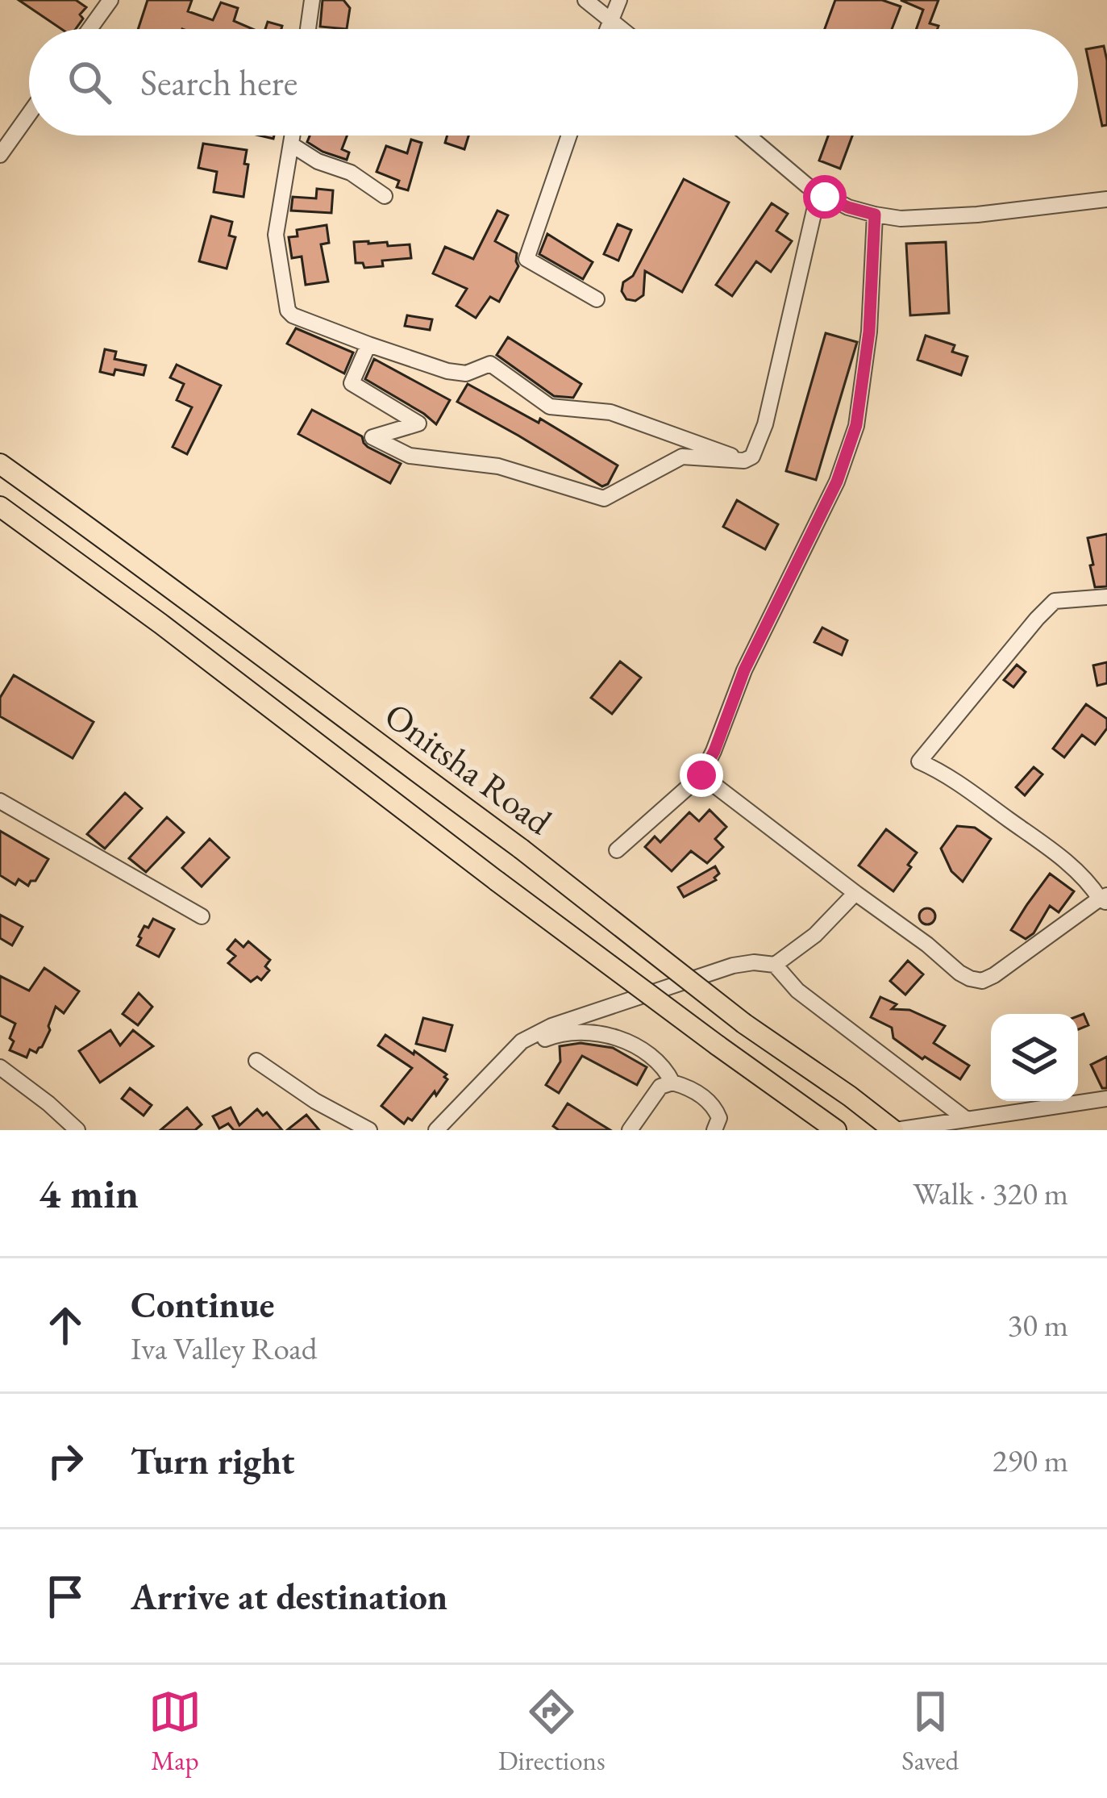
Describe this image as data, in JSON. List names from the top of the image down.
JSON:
{
  "streets": {
    "main road": ["Onitsha Road"]
  },
  "page": {
    "search": "Search here",
    "heading": ["4 min", "Walk · 320 m"],
    "list": [
      ["Continue", "Iva Valley Road", "30 m"],
      ["Turn right", "290 m"],
      "Arrive at destination"
    ],
    "nav": ["Map", "Directions", "Saved"]
  }
}
